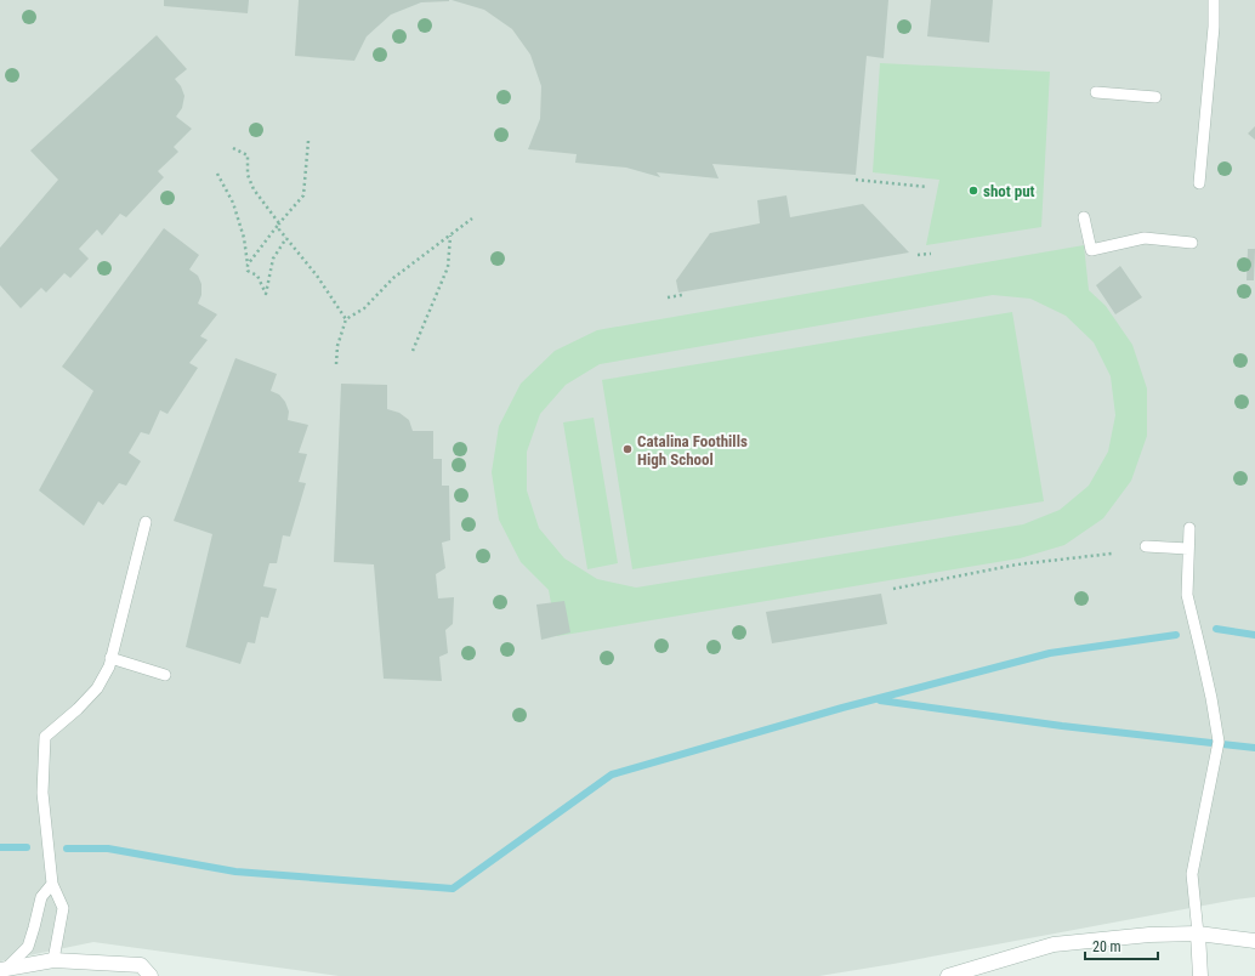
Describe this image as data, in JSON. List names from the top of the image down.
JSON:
{
  "places": ["shot put", "Catalina Foothills High School"],
  "scale_bar": "20 m"
}
